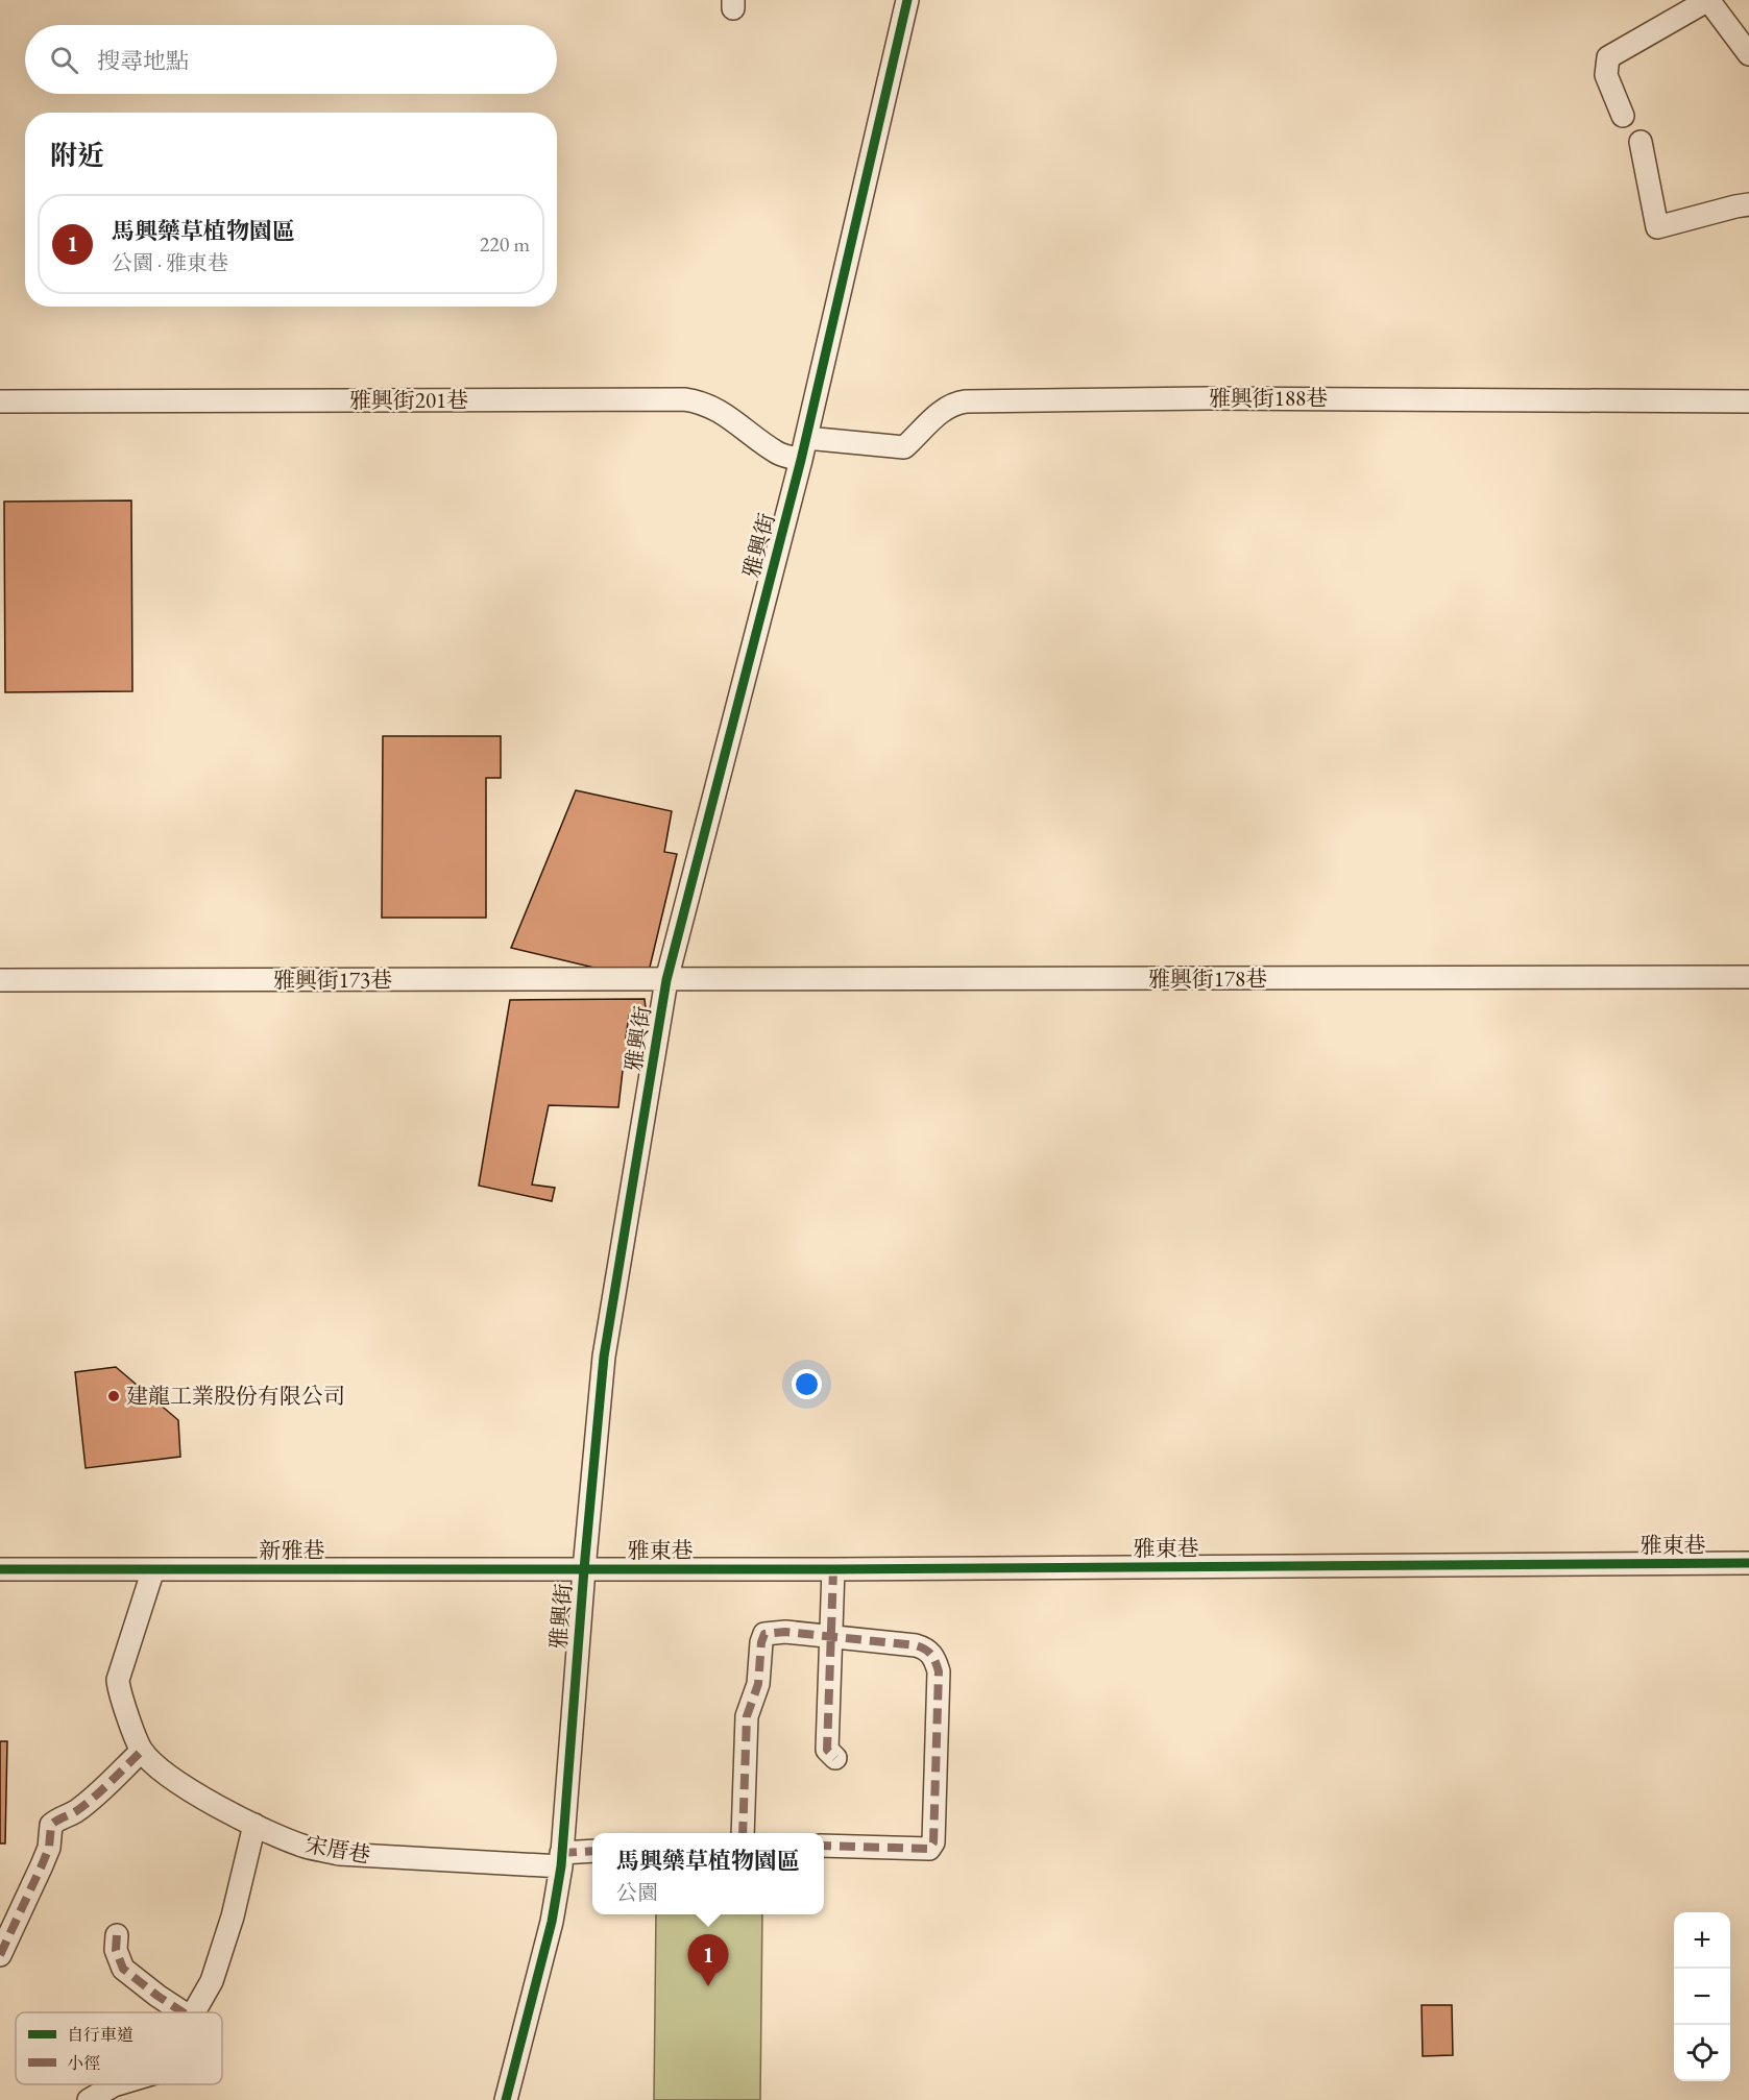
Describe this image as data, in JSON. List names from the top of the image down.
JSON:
{
  "streets": {
    "street": [
      "雅興街188巷",
      "雅興街201巷",
      "雅興街",
      "雅興街178巷",
      "雅興街173巷",
      "雅東巷",
      "新雅巷",
      "宋厝巷"
    ]
  },
  "crossings": [
    ["雅興街188巷", "雅興街"],
    ["雅興街201巷", "雅興街"],
    ["雅興街", "雅興街178巷"],
    ["雅興街", "雅興街173巷"],
    ["雅興街", "雅東巷"],
    ["雅興街", "新雅巷"],
    ["雅興街", "宋厝巷"],
    ["雅興街178巷", "雅興街173巷"],
    ["雅東巷", "新雅巷"],
    ["新雅巷", "宋厝巷"]
  ],
  "places": ["建龍工業股份有限公司"],
  "legend": ["自行車道", "小徑"],
  "page": {
    "search": "搜尋地點",
    "heading": "附近",
    "list": [
      {
        "mark": "1",
        "name": "馬興藥草植物園區",
        "note": "公園 · 雅東巷",
        "value": "220 m"
      }
    ],
    "popup": ["馬興藥草植物園區", "公園"],
    "map_buttons": ["+", "−"],
    "pins": "1"
  }
}
